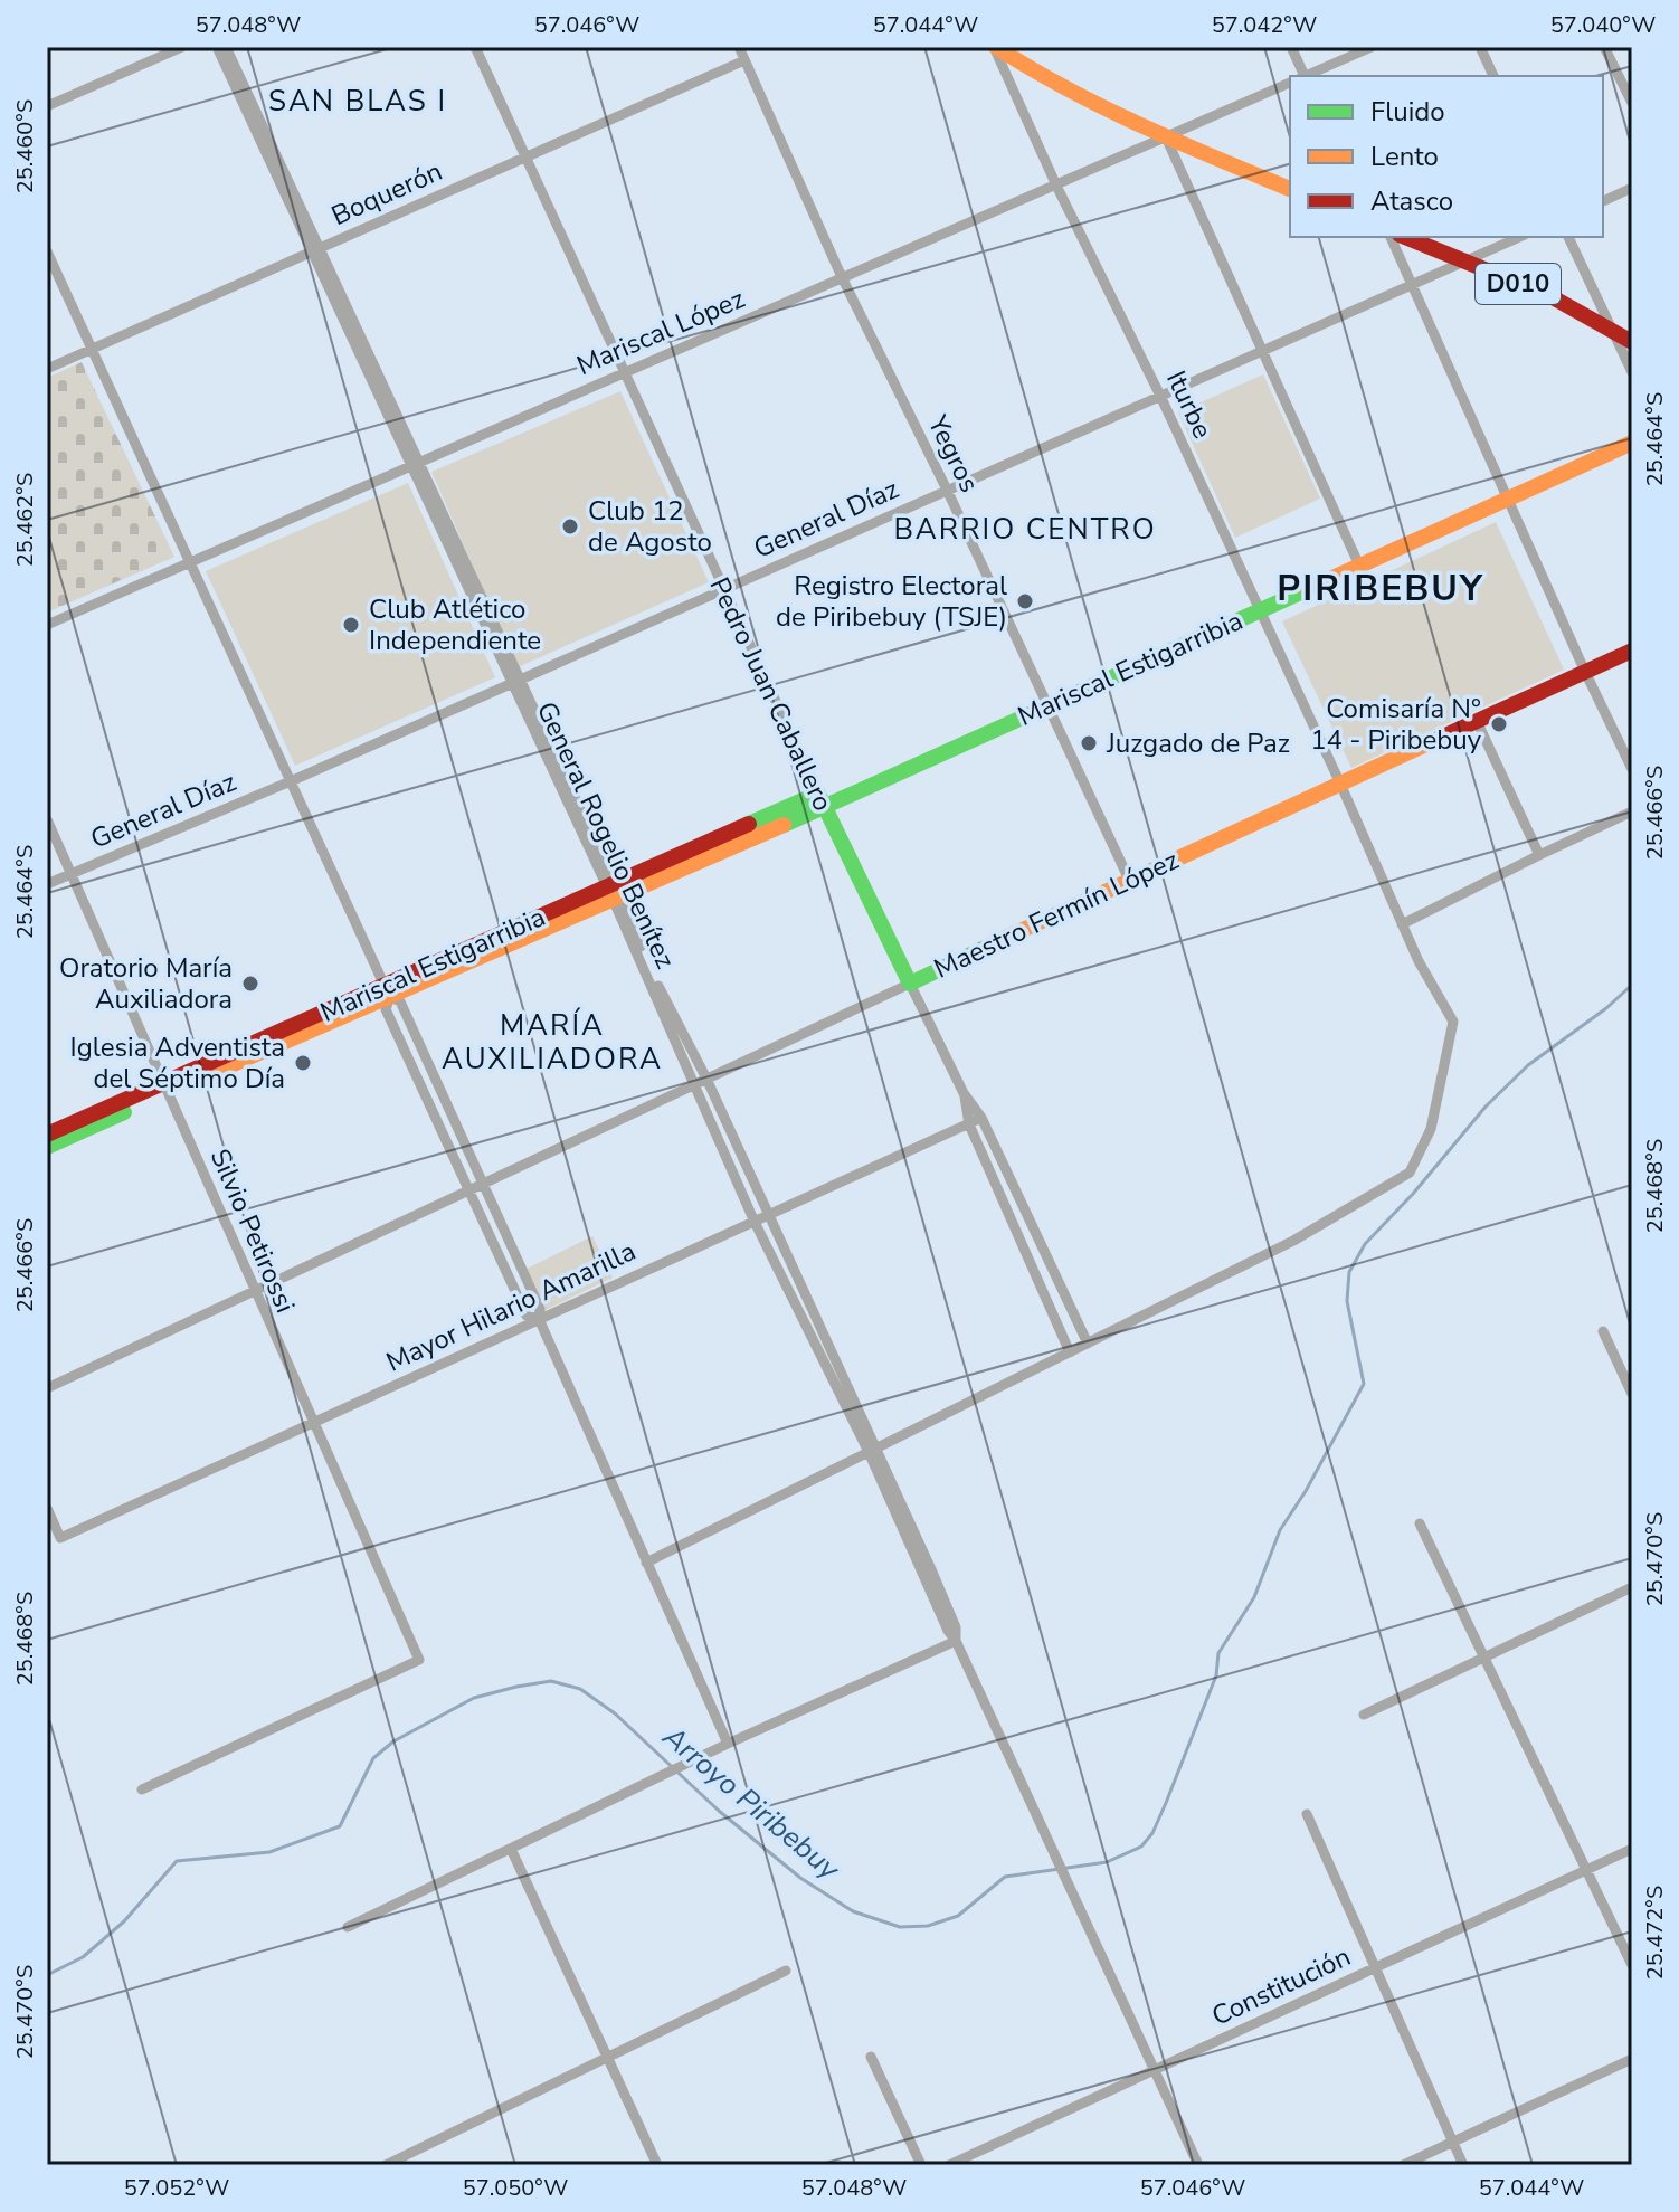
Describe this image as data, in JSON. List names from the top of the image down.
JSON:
{
  "streets": {
    "street": [
      "Boquerón",
      "D010",
      "Mariscal López",
      "Iturbe",
      "Yegros",
      "General Díaz",
      "Mariscal Estigarribia",
      "Pedro Juan Caballero",
      "General Rogelio Benítez",
      "Maestro Fermín López",
      "Silvio Petirossi",
      "Mayor Hilario Amarilla",
      "Constitución"
    ]
  },
  "crossings": [
    ["Boquerón", "Yegros"],
    ["Boquerón", "Pedro Juan Caballero"],
    ["Boquerón", "General Rogelio Benítez"],
    ["D010", "General Díaz"],
    ["Mariscal López", "Iturbe"],
    ["Mariscal López", "Yegros"],
    ["Mariscal López", "Pedro Juan Caballero"],
    ["Mariscal López", "General Rogelio Benítez"],
    ["Iturbe", "General Díaz"],
    ["Iturbe", "Mariscal Estigarribia"],
    ["Iturbe", "General Rogelio Benítez"],
    ["Iturbe", "Maestro Fermín López"],
    ["Yegros", "General Díaz"],
    ["Yegros", "Mariscal Estigarribia"],
    ["Yegros", "Maestro Fermín López"],
    ["General Díaz", "Pedro Juan Caballero"],
    ["General Díaz", "General Rogelio Benítez"],
    ["General Díaz", "Silvio Petirossi"],
    ["Mariscal Estigarribia", "Pedro Juan Caballero"],
    ["Mariscal Estigarribia", "General Rogelio Benítez"],
    ["Mariscal Estigarribia", "Silvio Petirossi"],
    ["Pedro Juan Caballero", "Maestro Fermín López"],
    ["General Rogelio Benítez", "Maestro Fermín López"],
    ["General Rogelio Benítez", "Mayor Hilario Amarilla"],
    ["General Rogelio Benítez", "Constitución"],
    ["Maestro Fermín López", "Silvio Petirossi"],
    ["Silvio Petirossi", "Mayor Hilario Amarilla"]
  ],
  "districts": [
    "SAN BLAS I",
    "BARRIO CENTRO",
    "PIRIBEBUY",
    "MARÍA AUXILIADORA"
  ],
  "water": ["Arroyo Piribebuy"],
  "places": [
    "Club 12 de Agosto",
    "Registro Electoral de Piribebuy (TSJE)",
    "Club Atlético Independiente",
    "Comisaría N° 14 - Piribebuy",
    "Juzgado de Paz",
    "Oratorio María Auxiliadora",
    "Iglesia Adventista del Séptimo Día"
  ],
  "legend": ["Fluido", "Lento", "Atasco"],
  "coordinates": [
    "57.048°W",
    "57.046°W",
    "57.044°W",
    "57.042°W",
    "57.040°W",
    "25.460°S",
    "25.464°S",
    "25.462°S",
    "25.466°S",
    "25.468°S",
    "25.470°S",
    "25.472°S",
    "57.052°W",
    "57.050°W"
  ]
}
